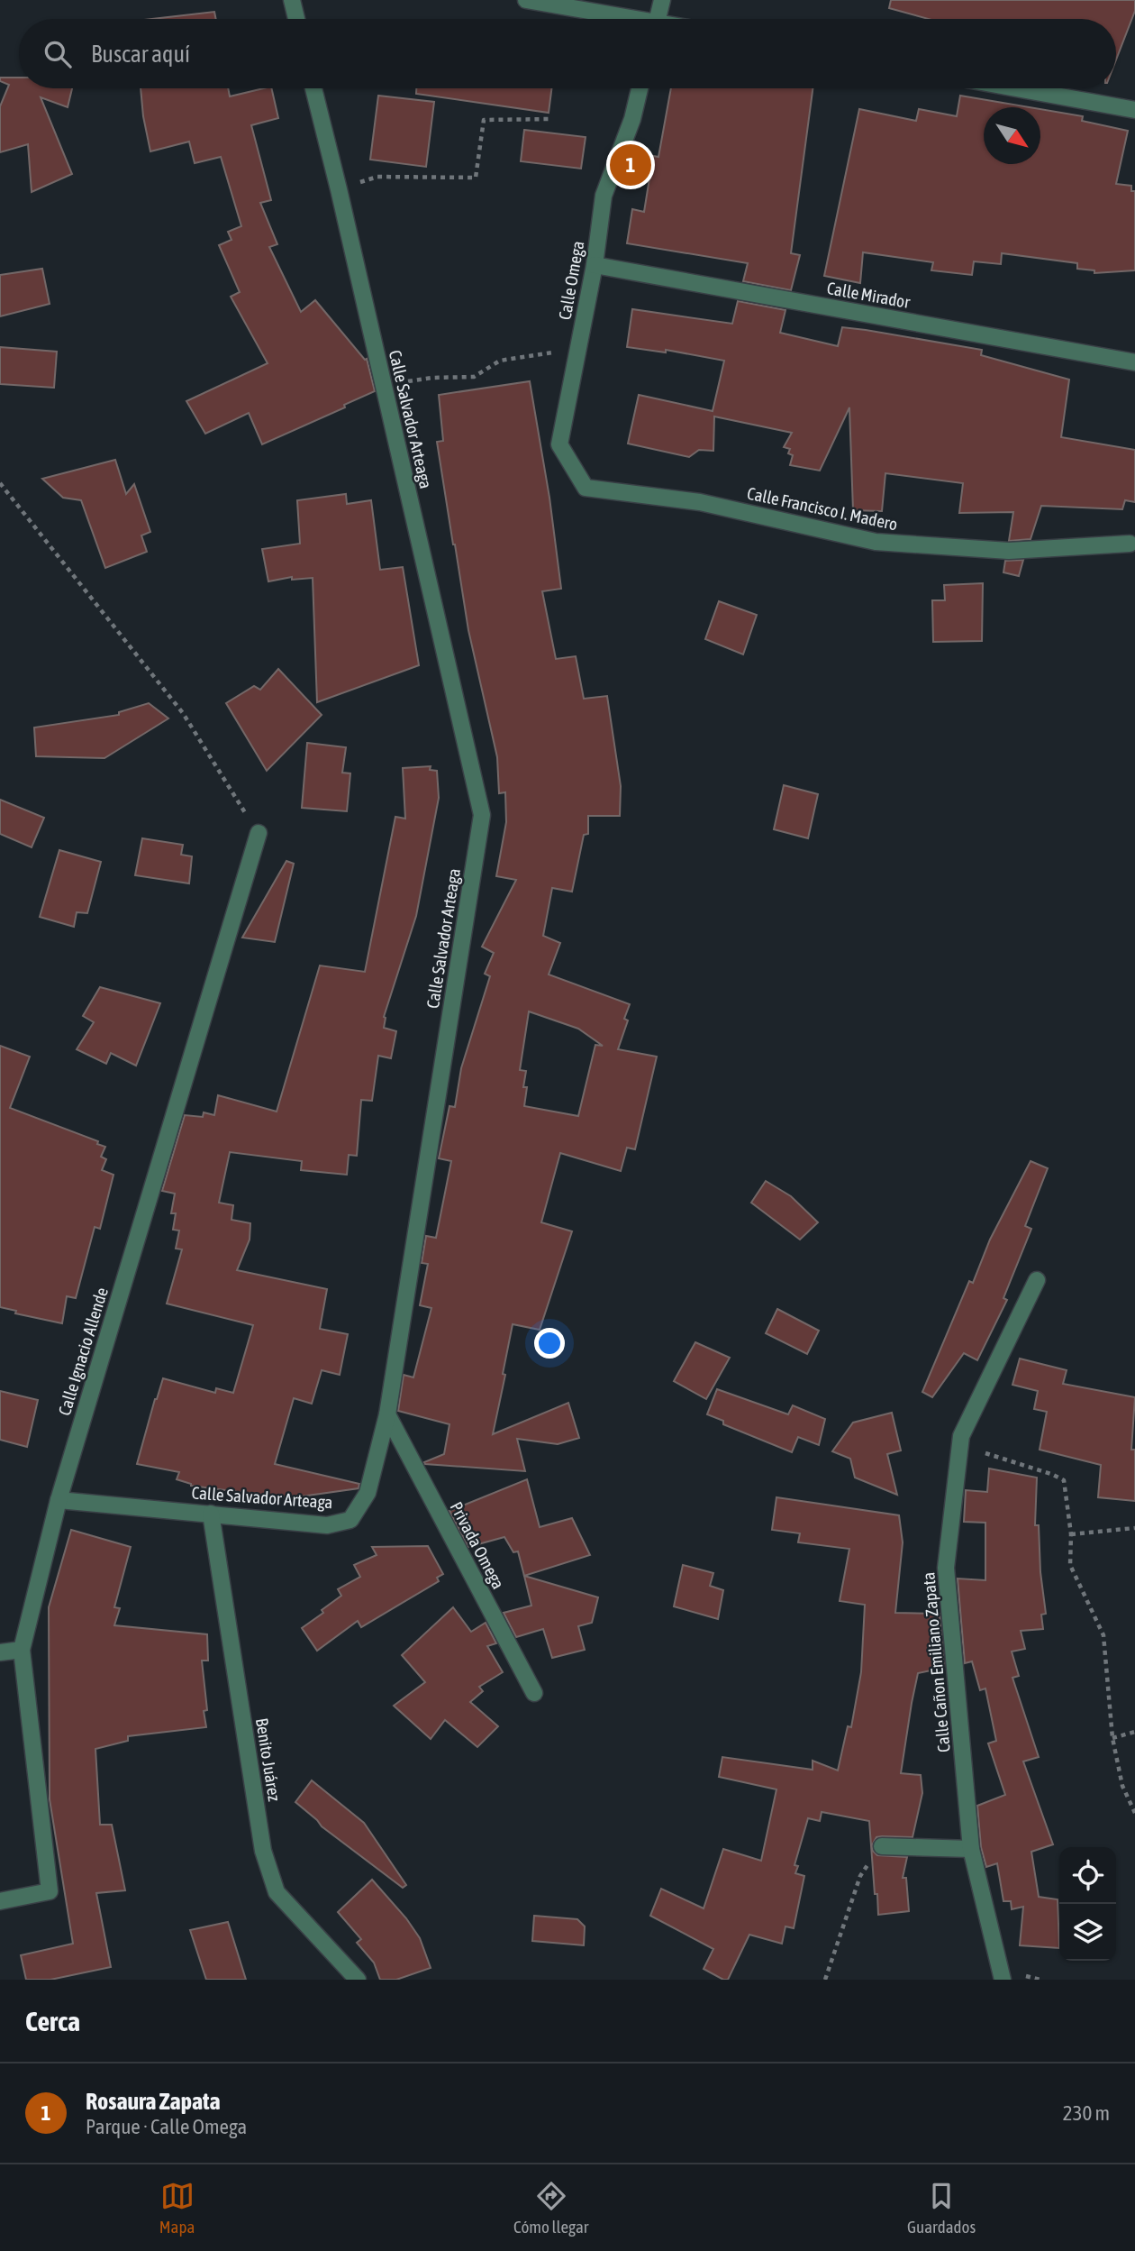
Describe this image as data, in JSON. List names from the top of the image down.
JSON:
{
  "streets": {
    "street": [
      "Calle Omega",
      "Calle Mirador",
      "Calle Salvador Arteaga",
      "Calle Francisco I. Madero",
      "Calle Ignacio Allende",
      "Privada Omega",
      "Calle Cañon Emiliano Zapata",
      "Benito Juárez"
    ]
  },
  "crossings": [
    ["Calle Omega", "Calle Mirador"],
    ["Calle Omega", "Calle Francisco I. Madero"],
    ["Calle Salvador Arteaga", "Calle Ignacio Allende"],
    ["Calle Salvador Arteaga", "Privada Omega"],
    ["Calle Salvador Arteaga", "Benito Juárez"]
  ],
  "north": "bottom right",
  "page": {
    "search": "Buscar aquí",
    "pins": "1",
    "heading": "Cerca",
    "list": [
      {
        "mark": "1",
        "name": "Rosaura Zapata",
        "note": "Parque · Calle Omega",
        "value": "230 m"
      }
    ],
    "nav": ["Mapa", "Cómo llegar", "Guardados"]
  }
}
